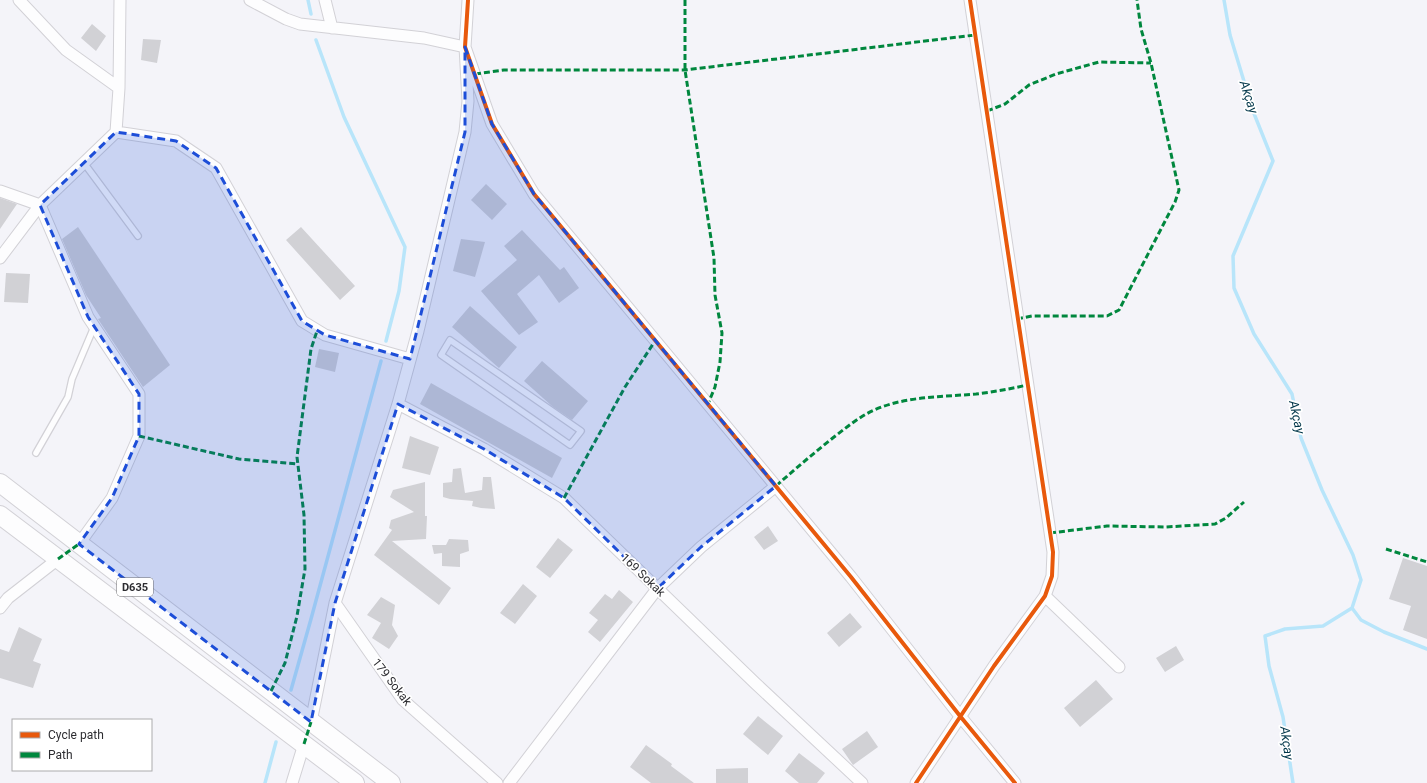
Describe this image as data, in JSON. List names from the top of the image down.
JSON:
{
  "streets": {
    "highway": ["D635"],
    "street": ["169 Sokak", "179 Sokak"]
  },
  "water": ["Akçay"],
  "legend": ["Cycle path", "Path"]
}
